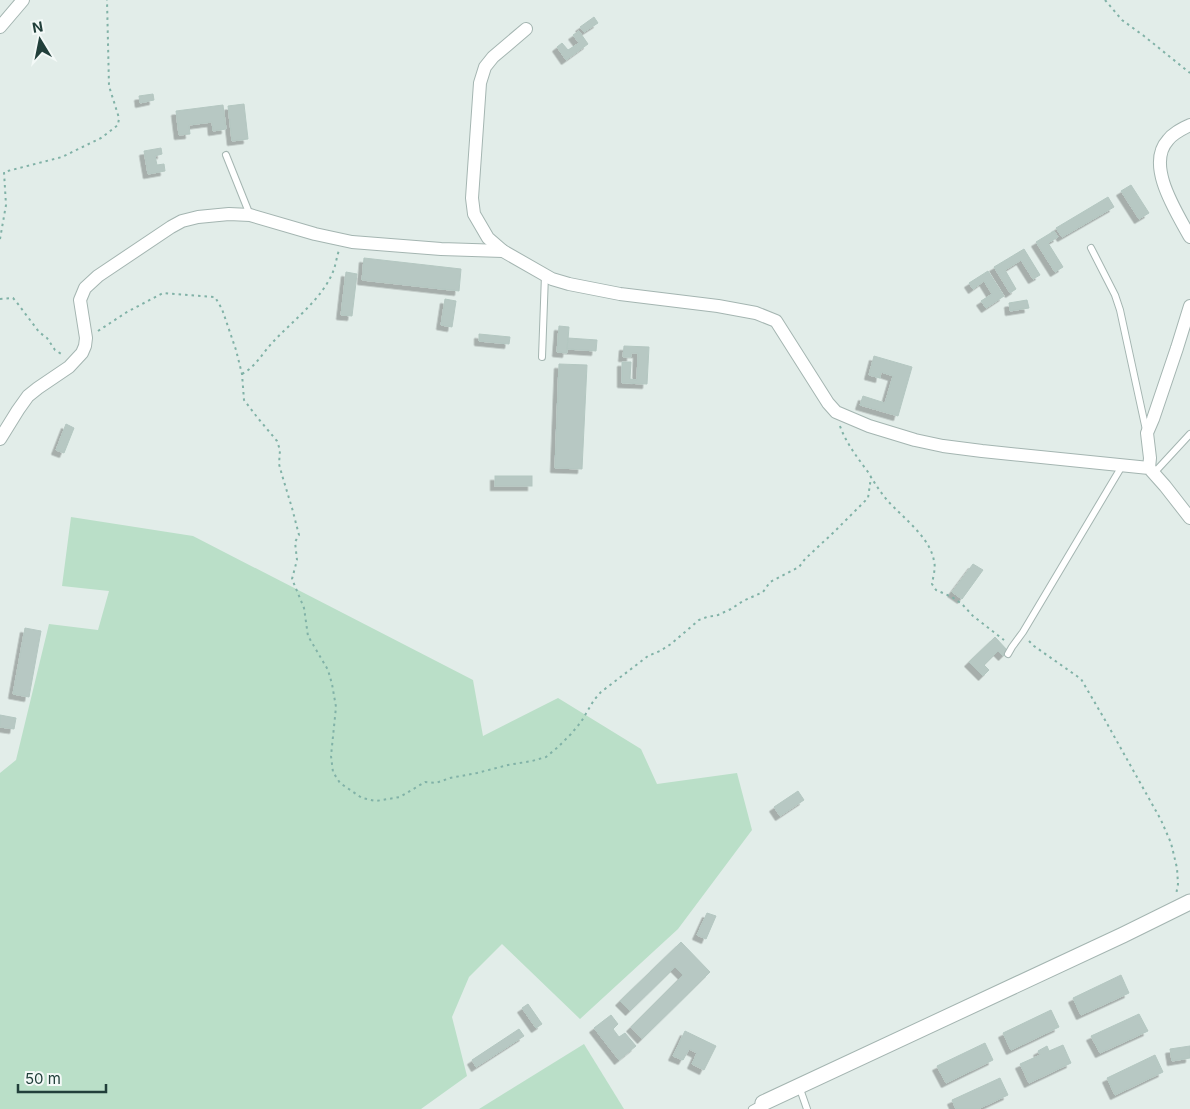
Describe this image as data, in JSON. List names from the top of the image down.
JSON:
{
  "scale_bar": "50 m",
  "north": "top"
}
